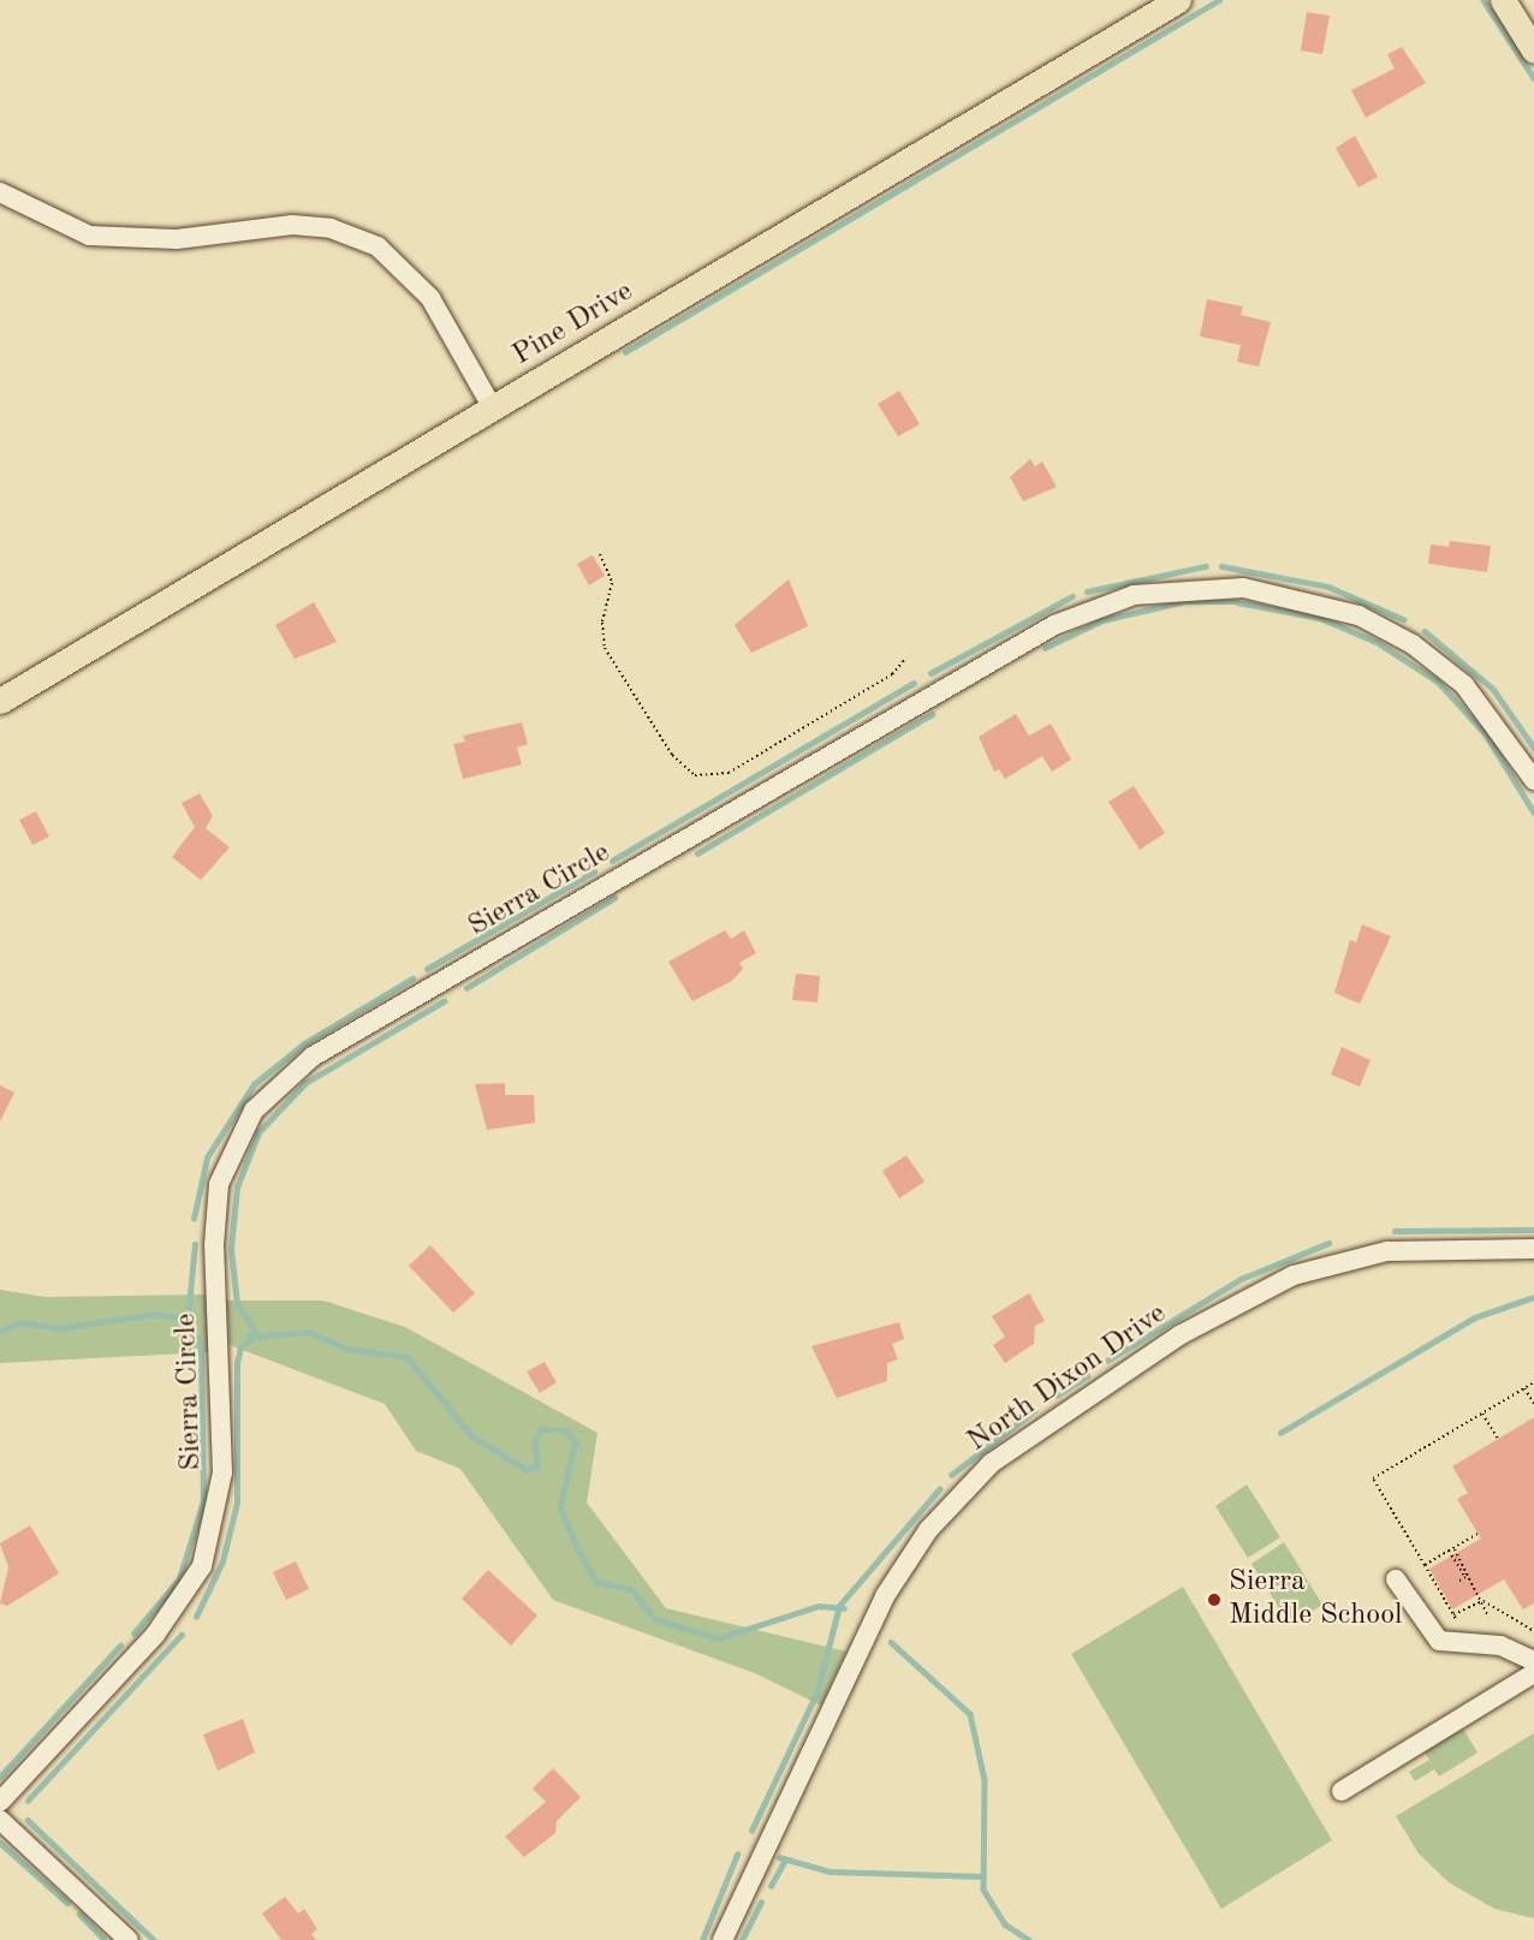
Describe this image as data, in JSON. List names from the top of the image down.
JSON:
{
  "streets": {
    "main road": ["Pine Drive"],
    "street": ["Sierra Circle", "North Dixon Drive"]
  },
  "places": ["Sierra Middle School"]
}
